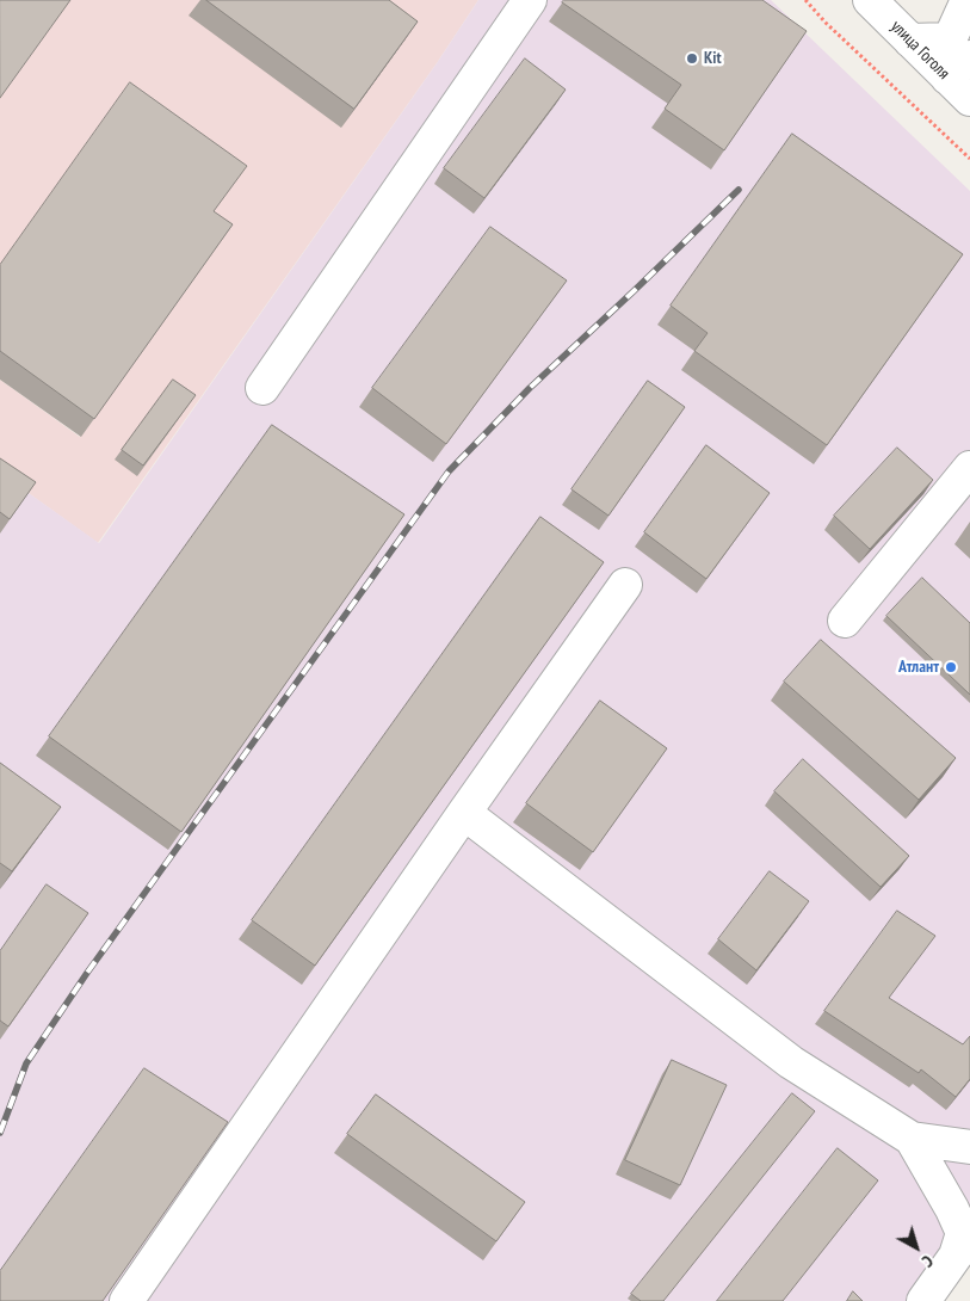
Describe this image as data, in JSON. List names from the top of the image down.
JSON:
{
  "streets": {
    "street": ["улица Гоголя"]
  },
  "places": ["Kit", "Атлант"],
  "north": "bottom right"
}
